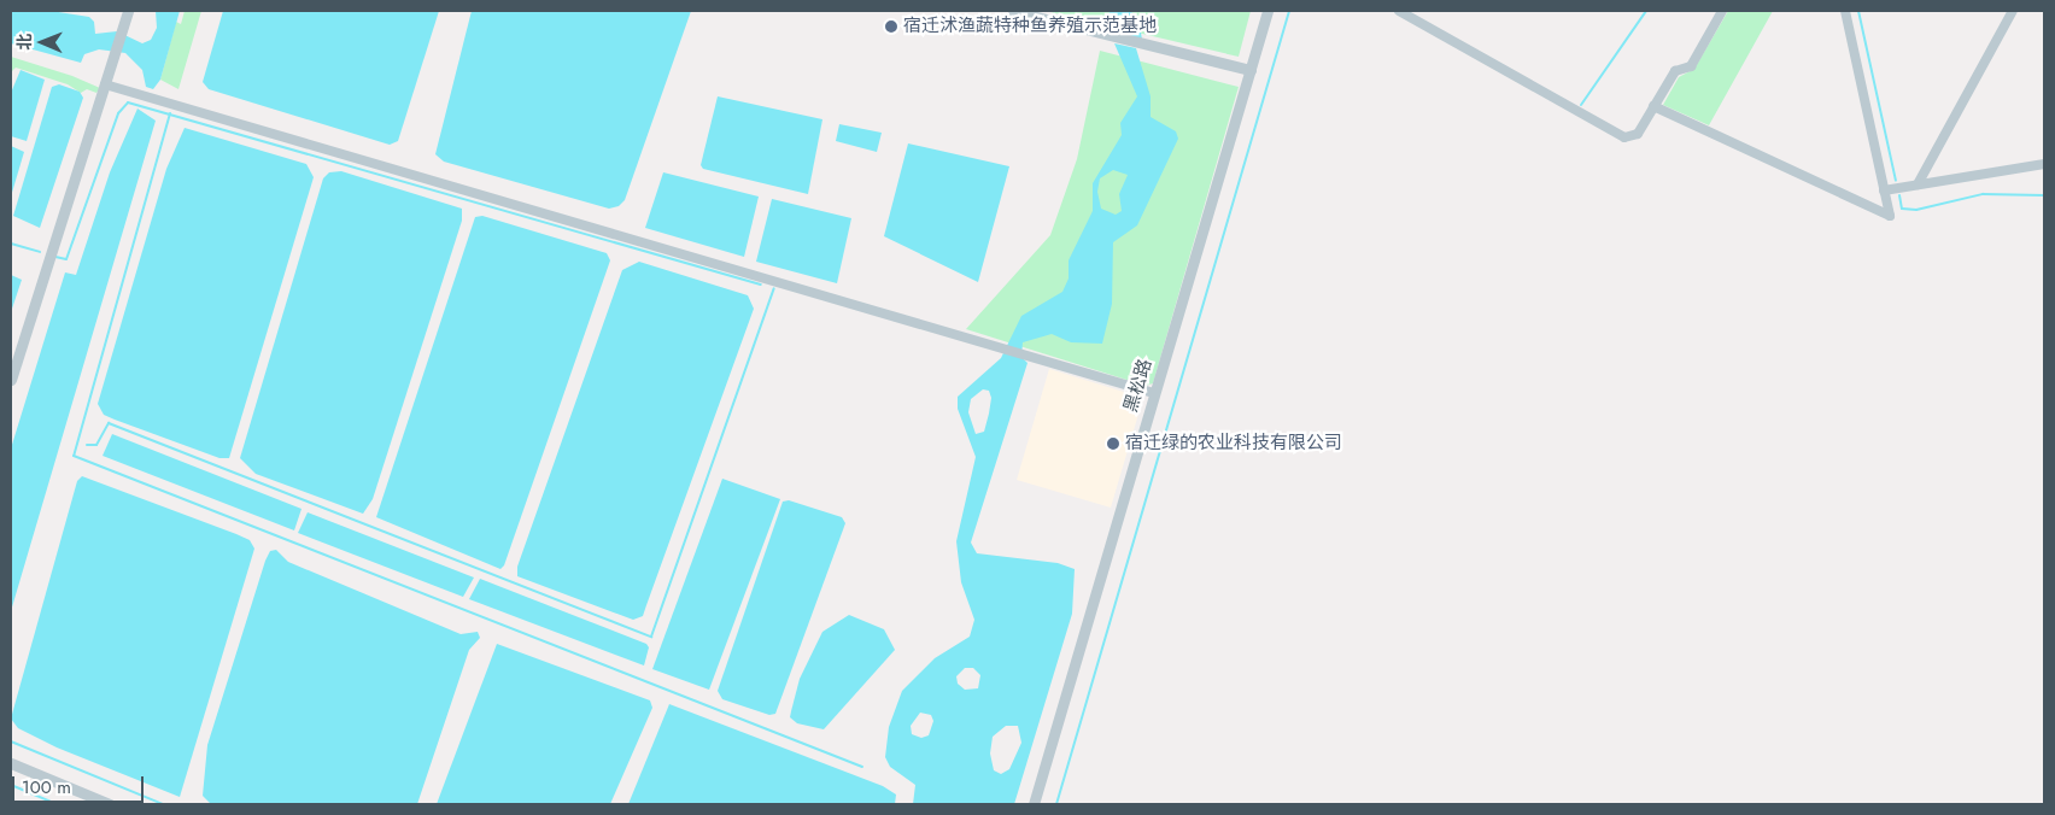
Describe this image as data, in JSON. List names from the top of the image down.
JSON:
{
  "streets": {
    "street": ["黑松路"]
  },
  "places": ["宿迁沭渔蔬特种鱼养殖示范基地", "宿迁绿的农业科技有限公司"],
  "scale_bar": "100 m",
  "north": "left"
}
